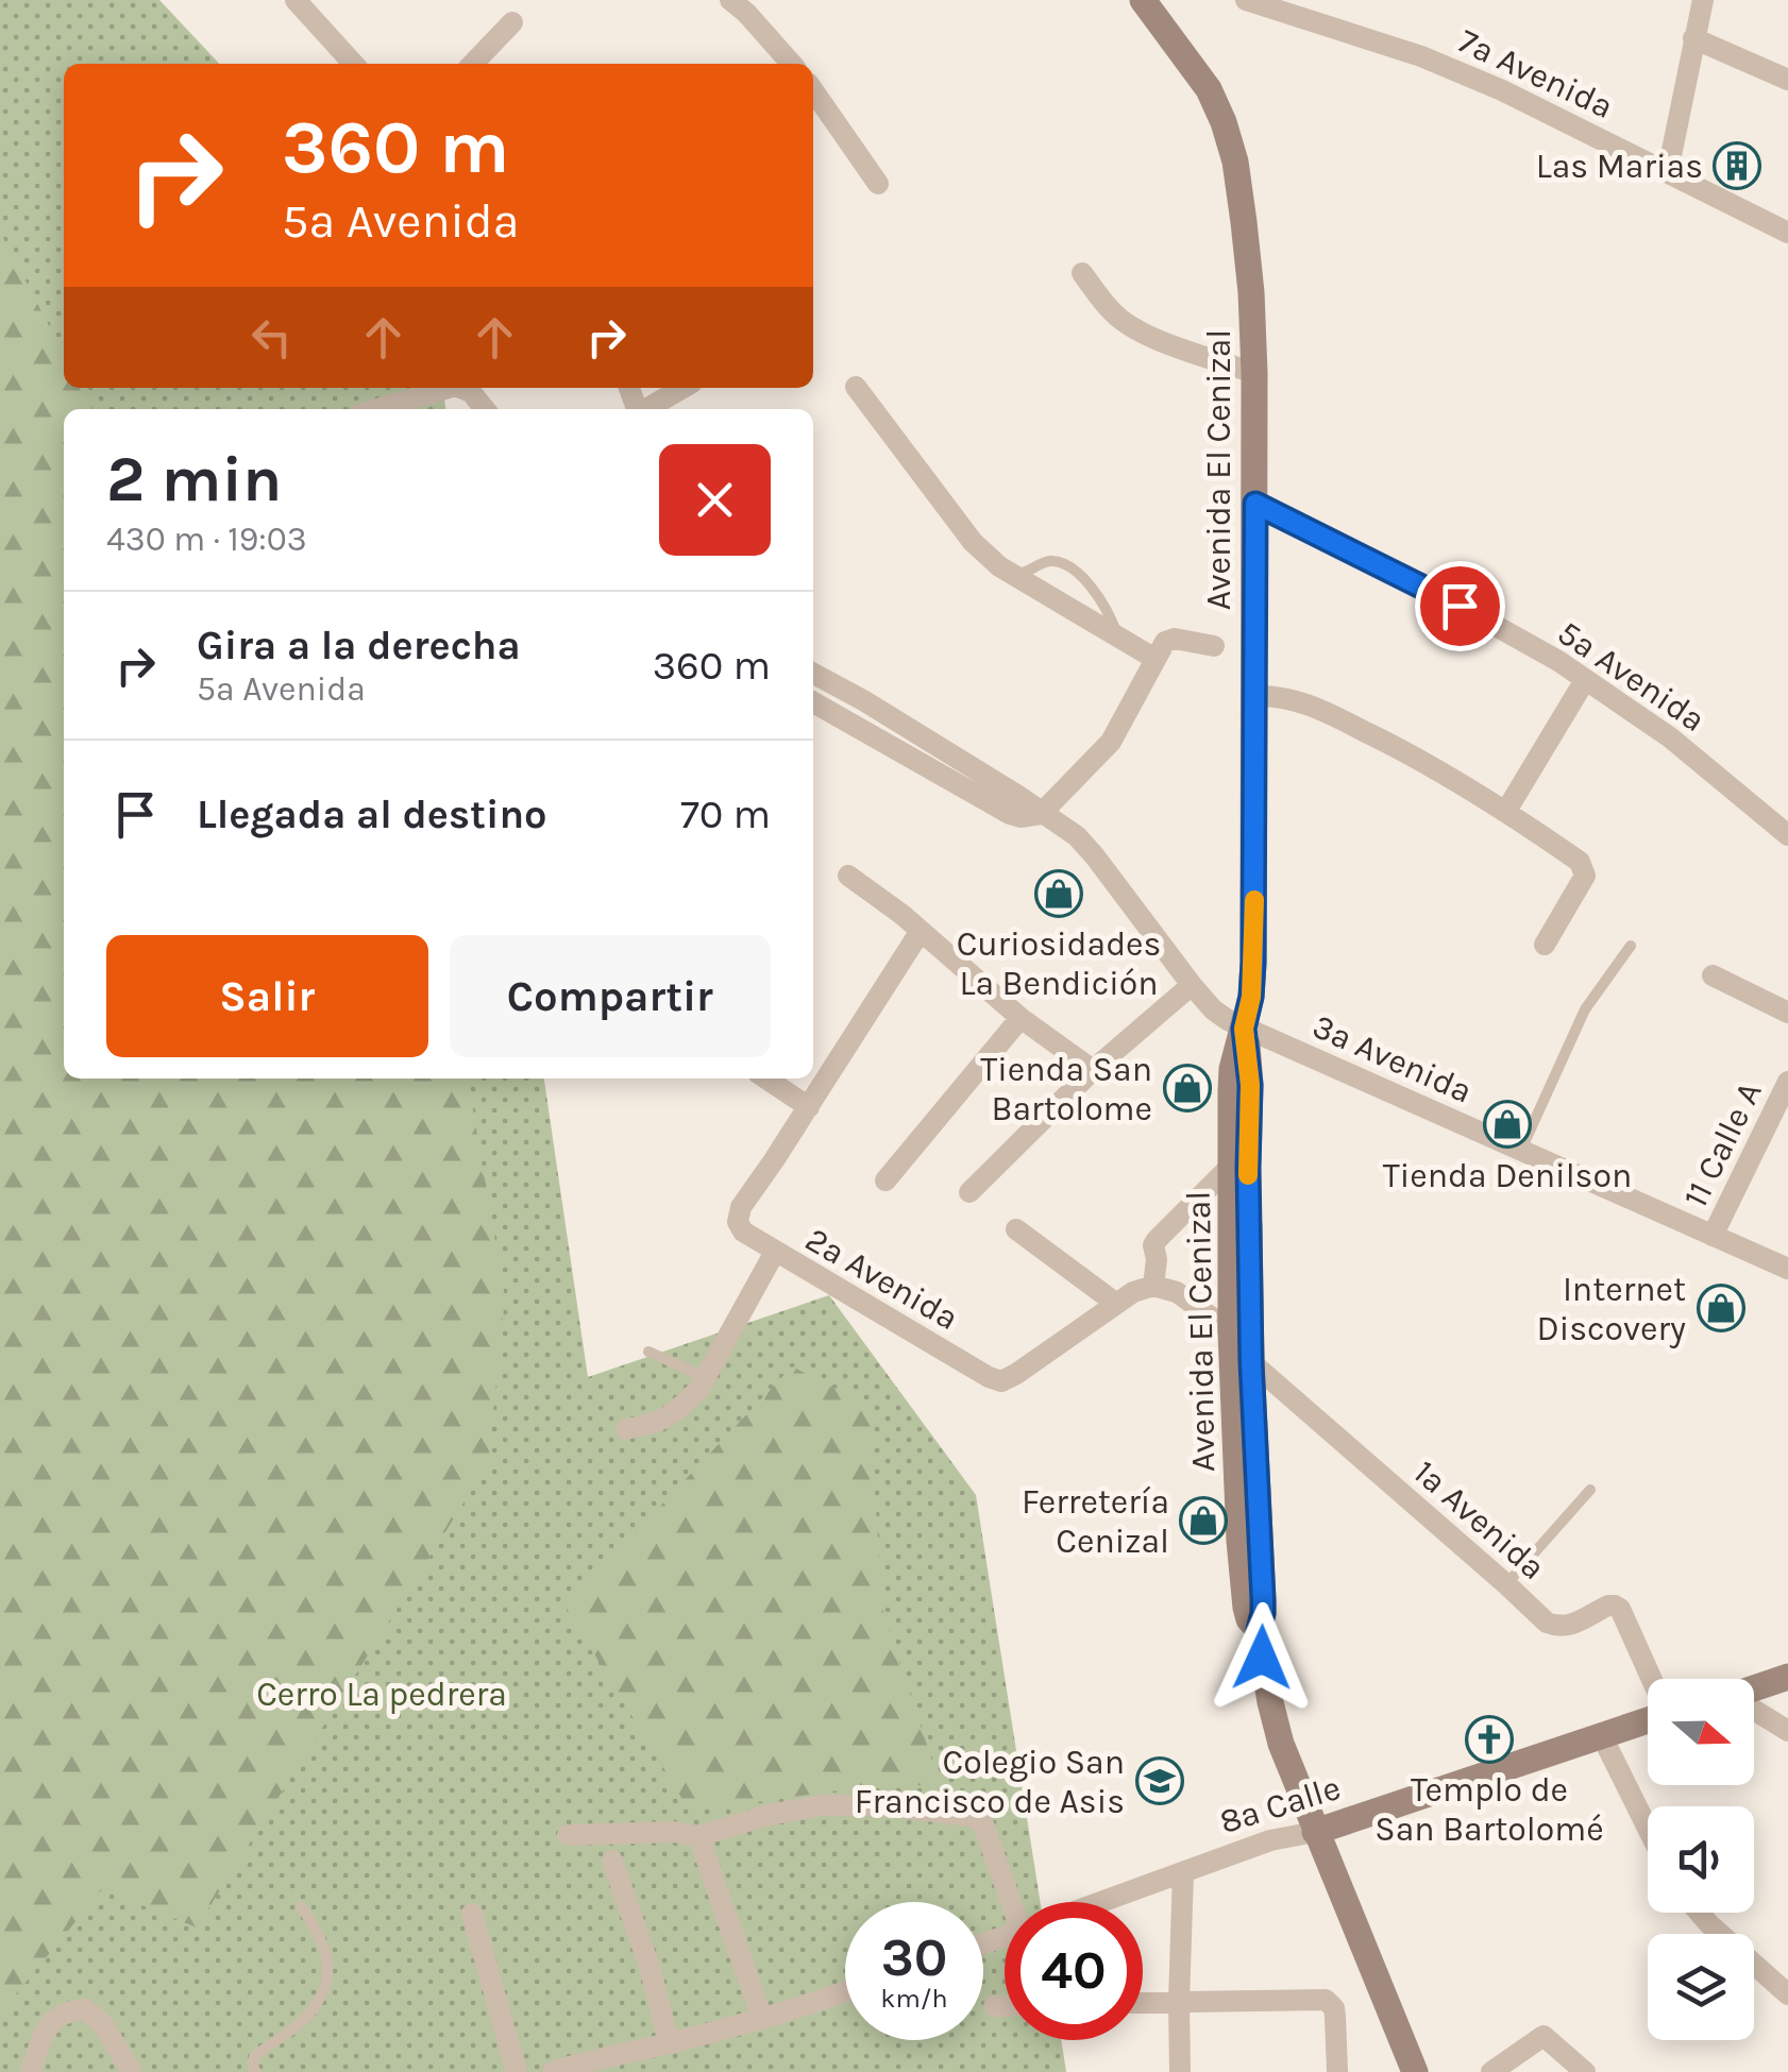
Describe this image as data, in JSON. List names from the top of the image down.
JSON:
{
  "streets": {
    "street": [
      "7a Avenida",
      "Avenida El Cenizal",
      "5a Avenida",
      "3a Avenida",
      "11 Calle A",
      "2a Avenida",
      "1a Avenida",
      "8a Calle"
    ]
  },
  "crossings": [
    ["Avenida El Cenizal", "5a Avenida"],
    ["Avenida El Cenizal", "3a Avenida"],
    ["Avenida El Cenizal", "1a Avenida"],
    ["Avenida El Cenizal", "8a Calle"],
    ["3a Avenida", "11 Calle A"]
  ],
  "parks": ["Cerro La pedrera"],
  "places": {
    "building": ["Las Marias"],
    "shop": [
      "Curiosidades La Bendición",
      "Tienda San Bartolome",
      "Tienda Denilson",
      "Internet Discovery",
      "Ferretería Cenizal"
    ],
    "church": ["Templo de San Bartolomé"],
    "school or university": ["Colegio San Francisco de Asis"]
  },
  "north": "right",
  "page": {
    "turn": ["360 m", "5a Avenida"],
    "heading": ["2 min", "430 m · 19:03"],
    "list": [
      {
        "name": "Gira a la derecha",
        "note": "5a Avenida",
        "value": "360 m"
      },
      {
        "name": "Llegada al destino",
        "value": "70 m"
      }
    ],
    "buttons": ["Salir", "Compartir"],
    "speed": "30 km/h",
    "limit": "40"
  }
}
